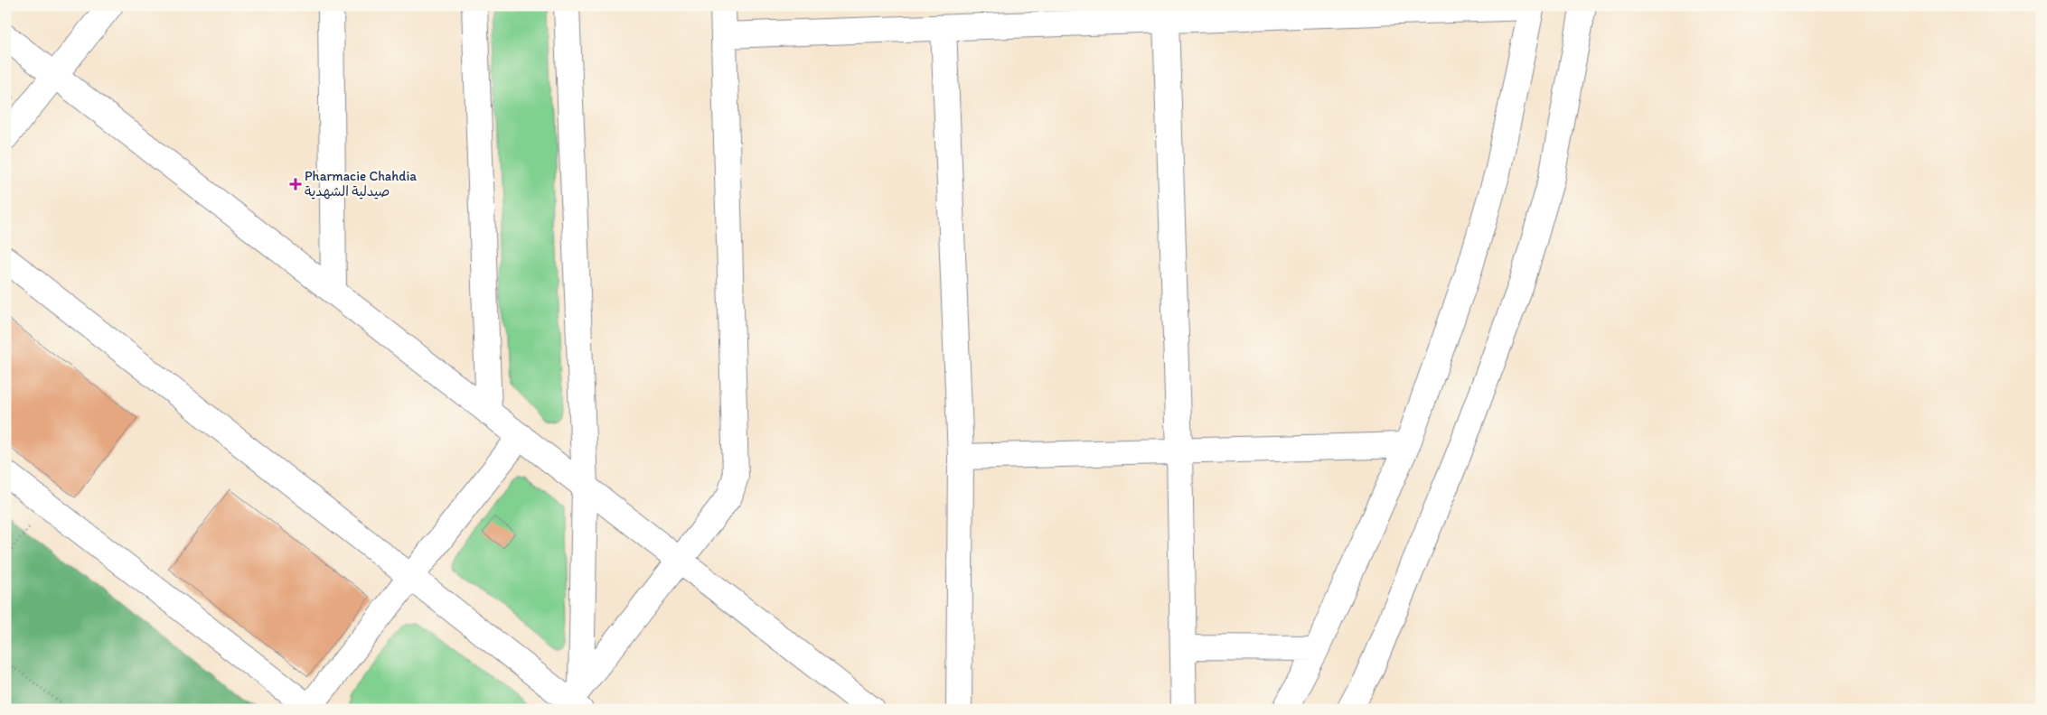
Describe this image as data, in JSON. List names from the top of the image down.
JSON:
{
  "places": {
    "health": ["Pharmacie Chahdia صيدلية الشهدية"]
  }
}
